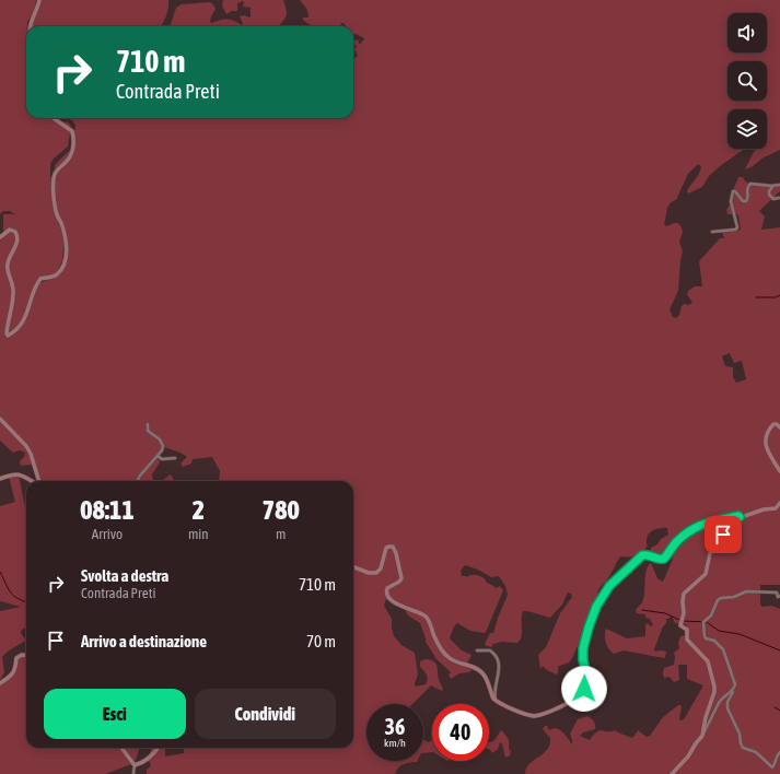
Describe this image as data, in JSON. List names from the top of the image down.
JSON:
{
  "page": {
    "turn": ["710 m", "Contrada Preti"],
    "eta": [
      "08:11",
      "Arrivo",
      "2",
      "min",
      "780",
      "m"
    ],
    "list": [
      {
        "name": "Svolta a destra",
        "note": "Contrada Preti",
        "value": "710 m"
      },
      {
        "name": "Arrivo a destinazione",
        "value": "70 m"
      }
    ],
    "buttons": ["Esci", "Condividi"],
    "speed": "36 km/h",
    "limit": "40"
  }
}
